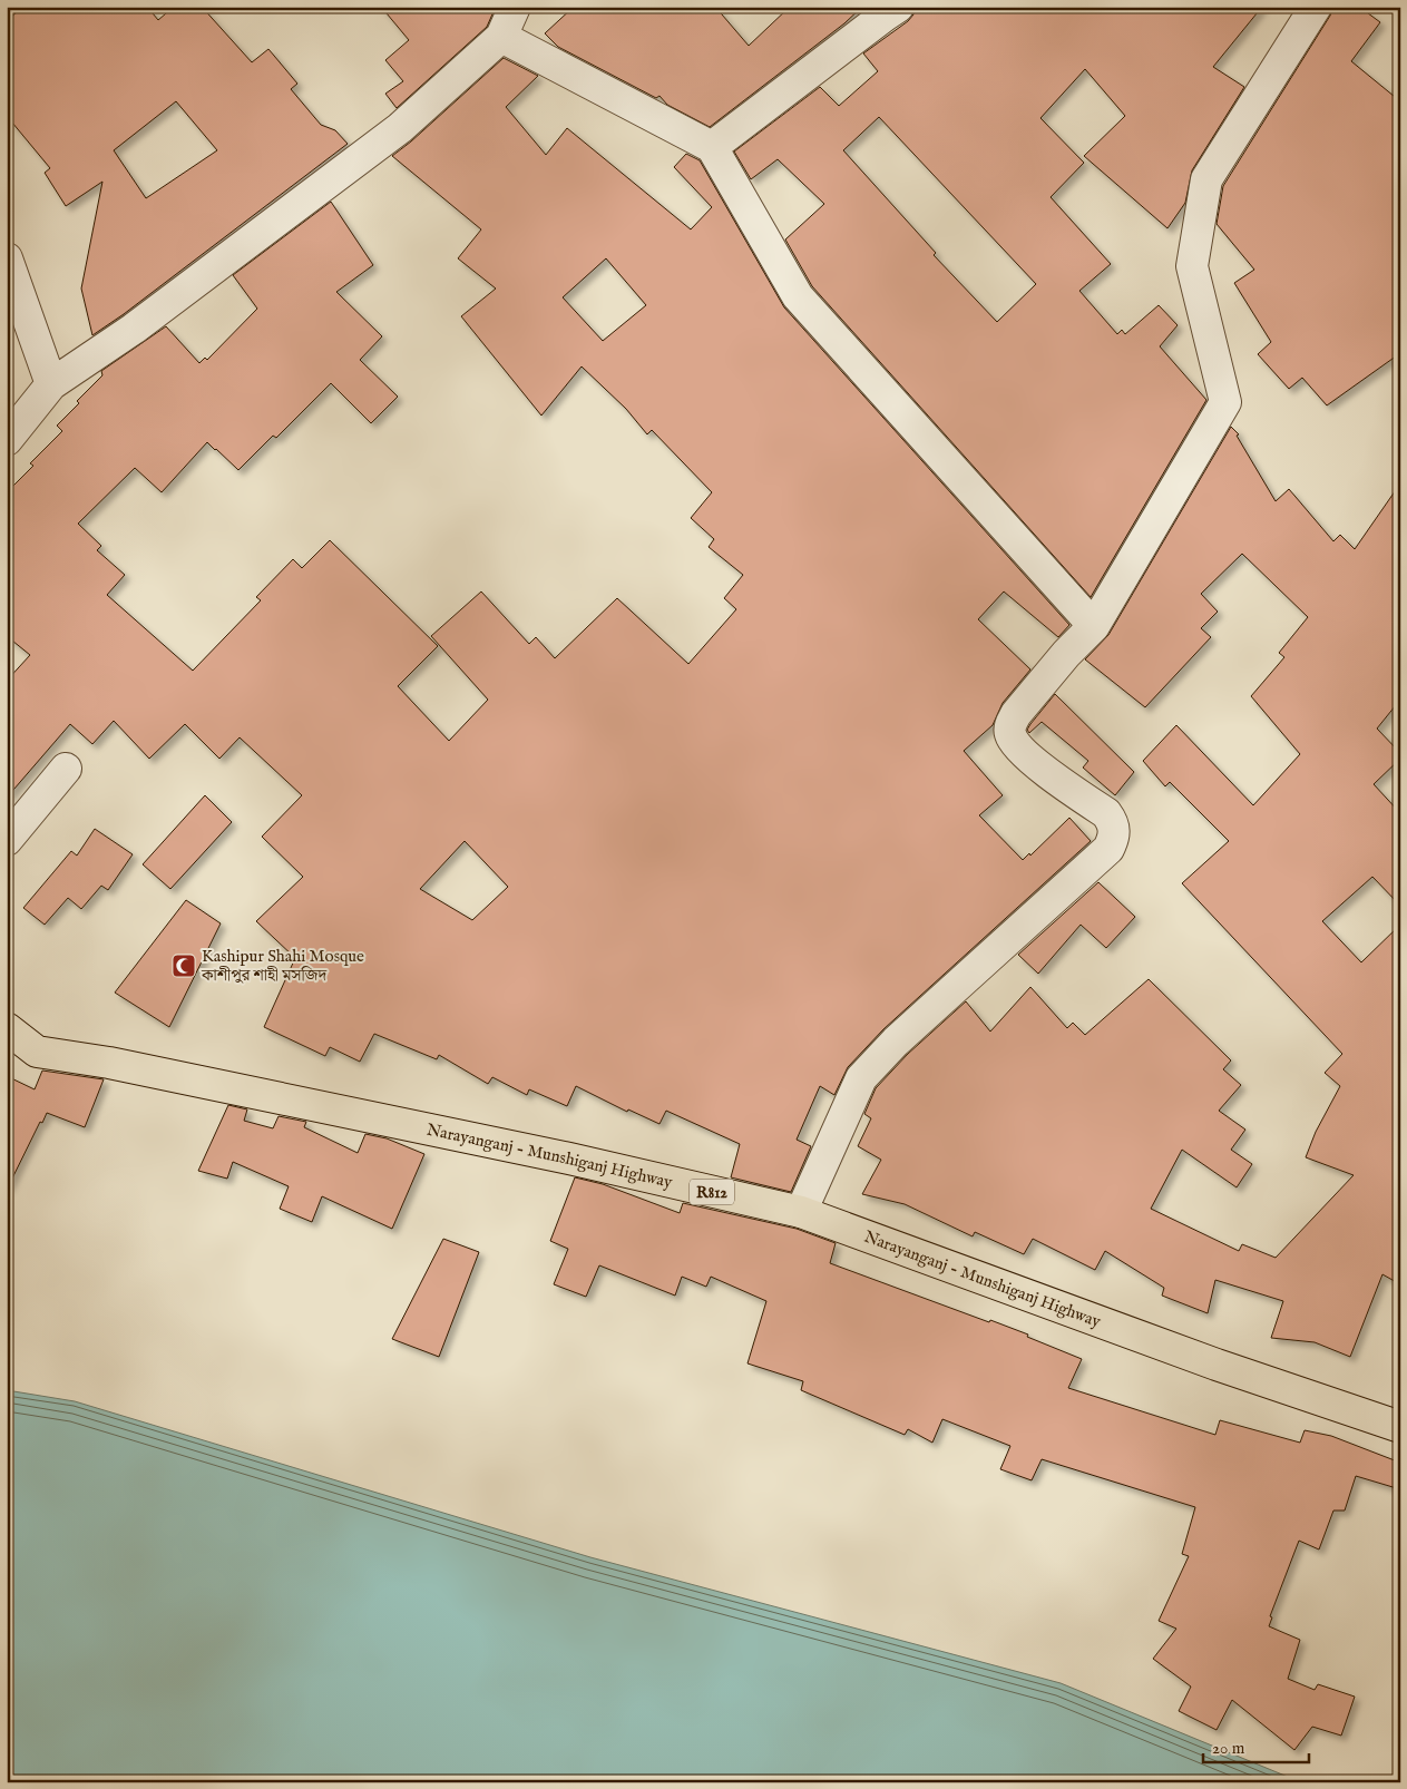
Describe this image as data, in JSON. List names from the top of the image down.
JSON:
{
  "streets": {
    "main road": ["Narayanganj - Munshiganj Highway", "R812"]
  },
  "places": {
    "mosque": ["Kashipur Shahi Mosque কাশীপুর শাহী মসজিদ"]
  },
  "scale_bar": "20 m"
}
